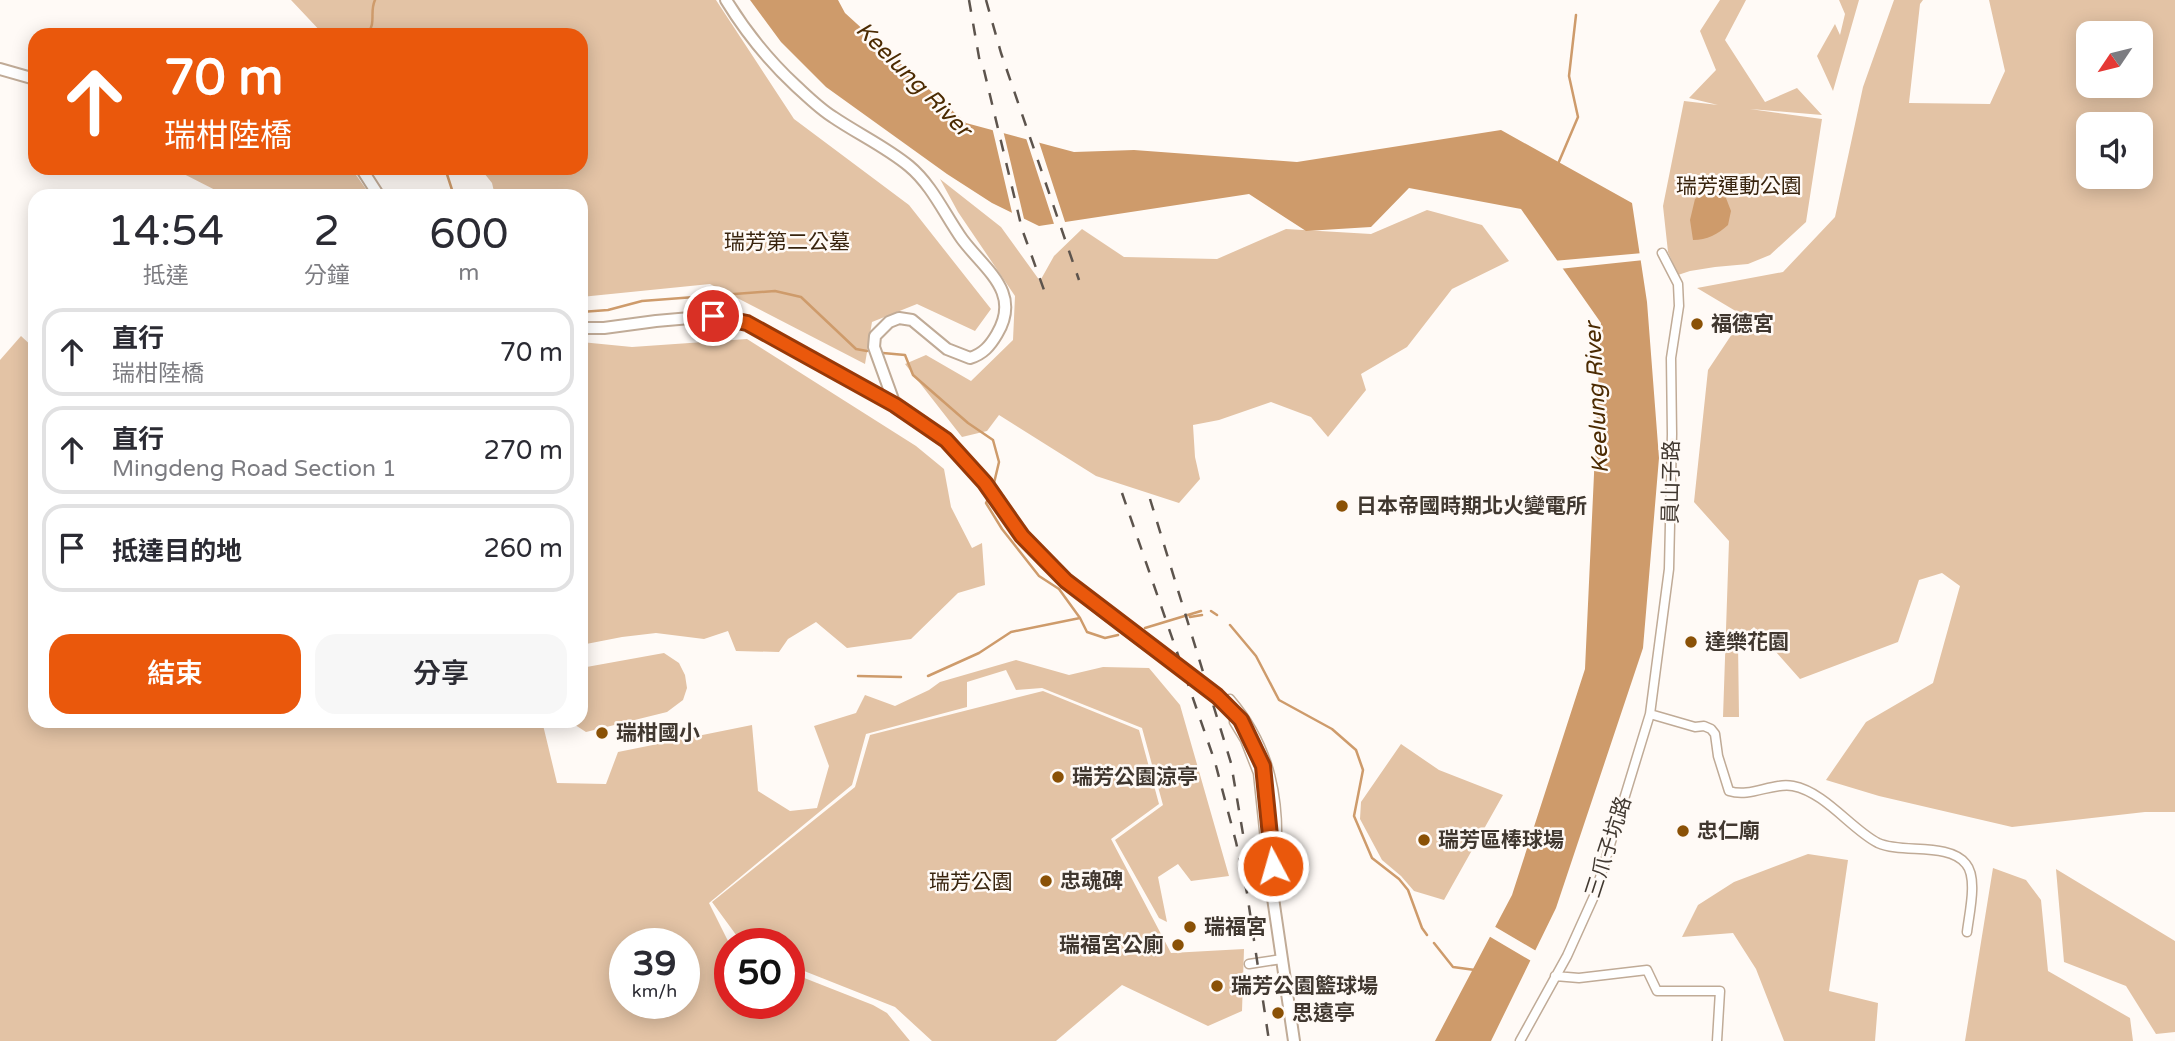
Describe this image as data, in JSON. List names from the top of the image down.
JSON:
{
  "streets": {
    "street": ["員山子路", "三爪子坑路"]
  },
  "crossings": [
    ["員山子路", "三爪子坑路"]
  ],
  "water": ["Keelung River"],
  "parks": ["瑞芳運動公園", "瑞芳第二公墓", "瑞芳公園"],
  "places": [
    "福德宮",
    "日本帝國時期北火變電所",
    "達樂花園",
    "瑞柑國小",
    "瑞芳公園涼亭",
    "忠仁廟",
    "瑞芳區棒球場",
    "忠魂碑",
    "瑞福宮",
    "瑞福宮公廁",
    "瑞芳公園籃球場",
    "思遠亭"
  ],
  "north": "bottom left",
  "page": {
    "turn": ["70 m", "瑞柑陸橋"],
    "eta": [
      "14:54",
      "抵達",
      "2",
      "分鐘",
      "600",
      "m"
    ],
    "list": [
      {
        "name": "直行",
        "note": "瑞柑陸橋",
        "value": "70 m"
      },
      {
        "name": "直行",
        "note": "Mingdeng Road Section 1",
        "value": "270 m"
      },
      {
        "name": "抵達目的地",
        "value": "260 m"
      }
    ],
    "buttons": ["結束", "分享"],
    "speed": "39 km/h",
    "limit": "50"
  }
}
